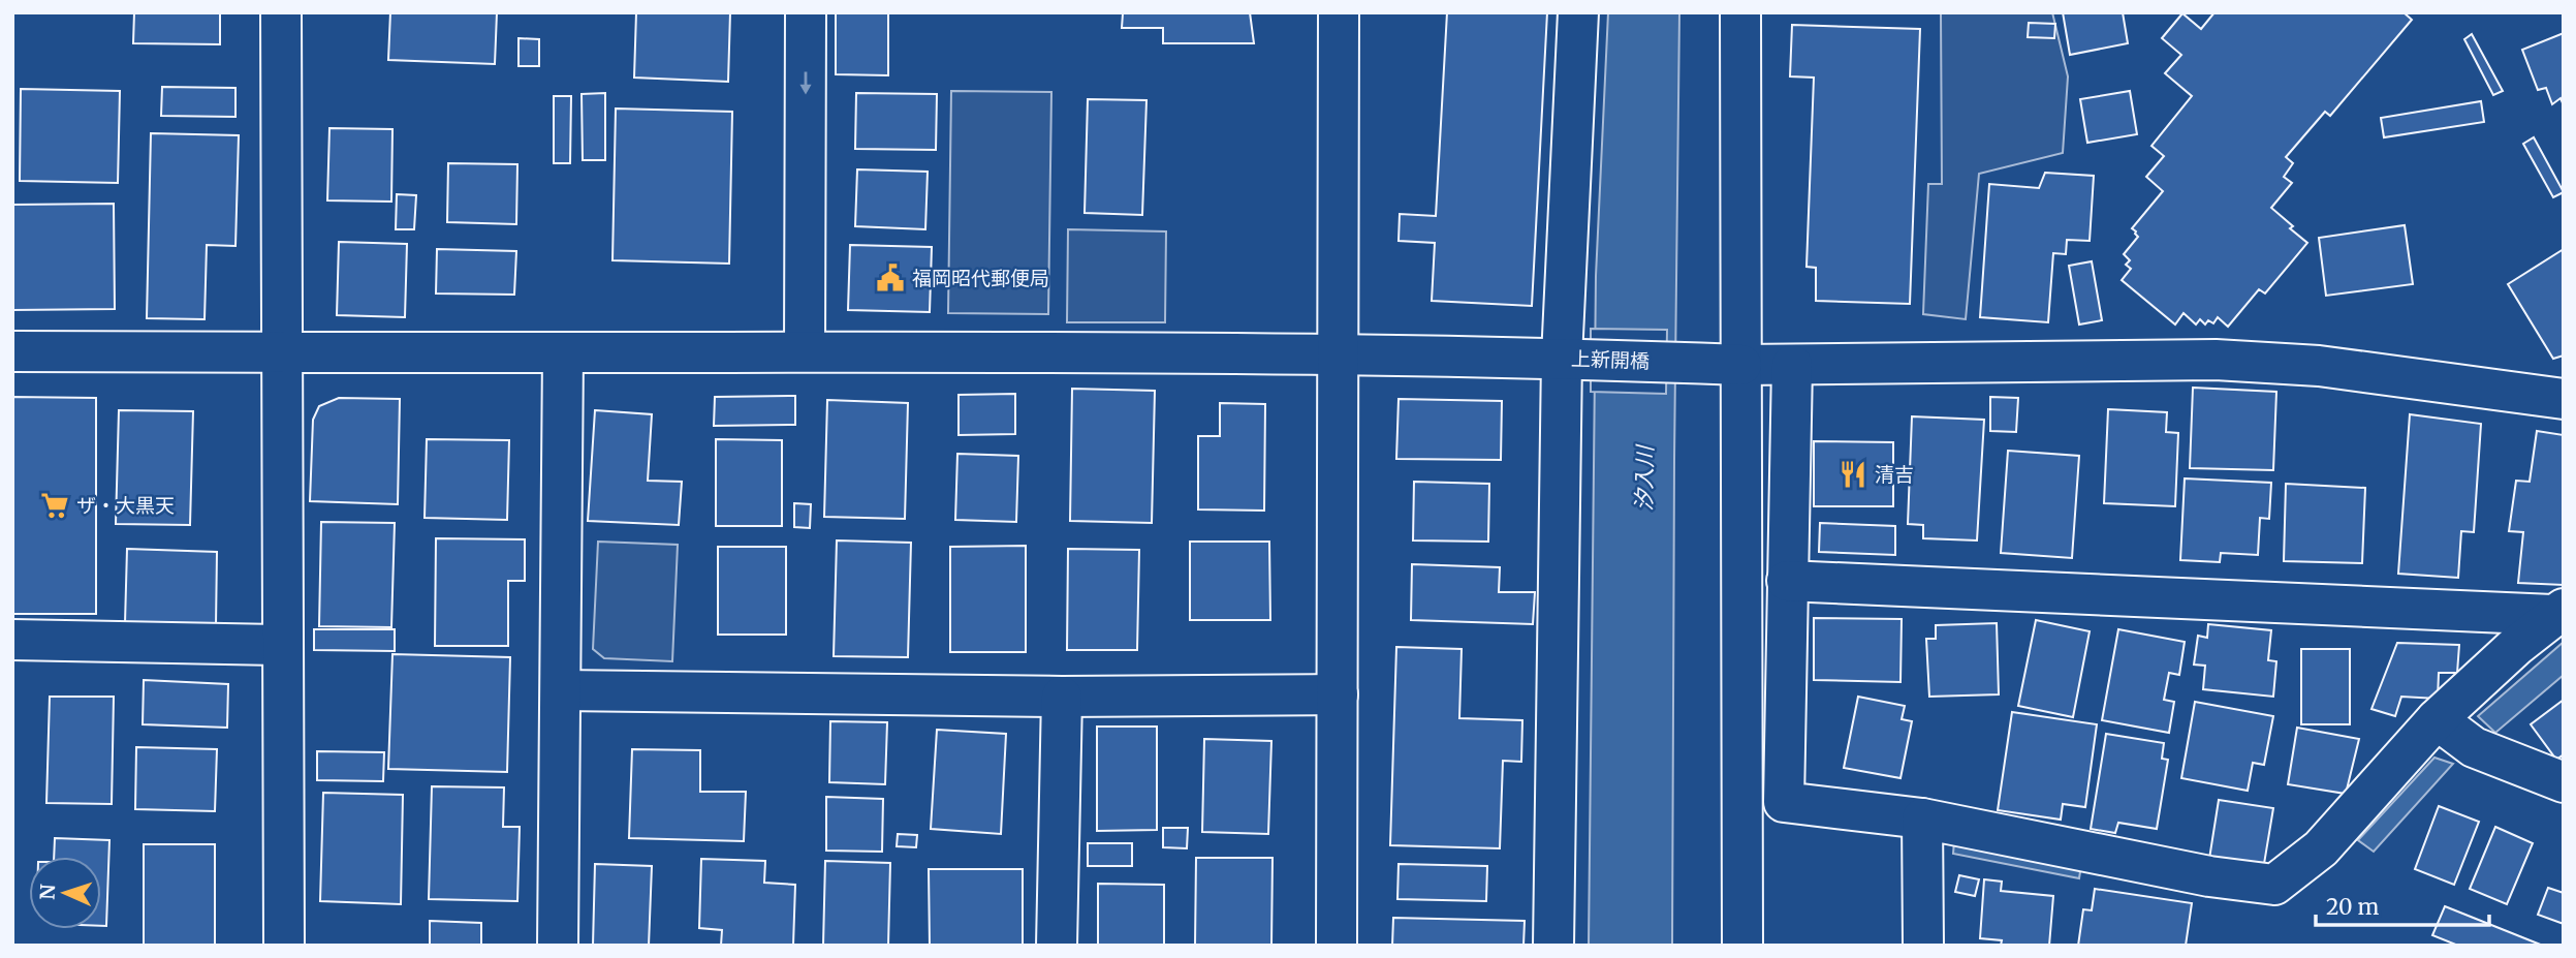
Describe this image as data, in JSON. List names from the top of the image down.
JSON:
{
  "streets": {
    "street": ["上新開橋"]
  },
  "water": ["汐入川"],
  "places": {
    "public building": ["福岡昭代郵便局"],
    "restaurant": ["清吉"],
    "supermarket": ["ザ・大黒天"]
  },
  "scale_bar": "20 m",
  "north": "left"
}
